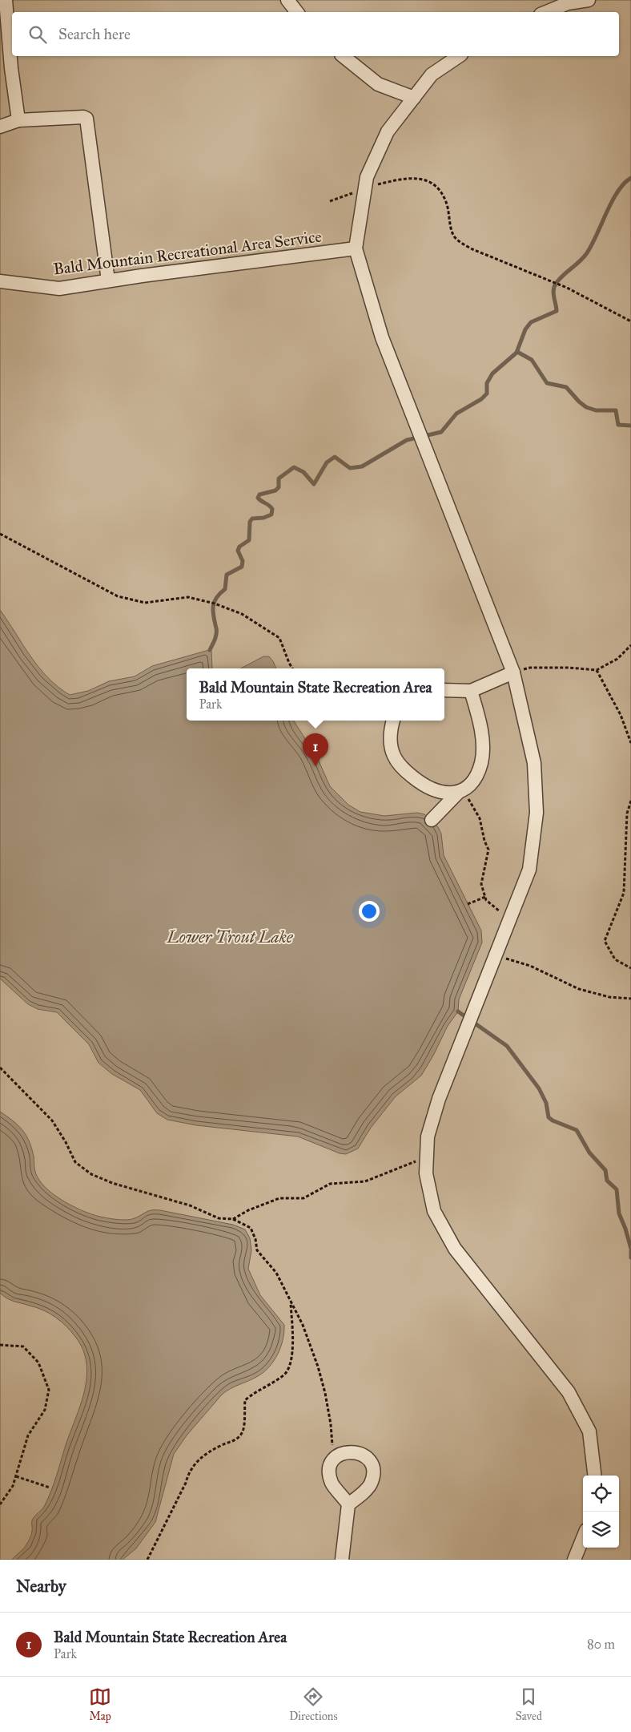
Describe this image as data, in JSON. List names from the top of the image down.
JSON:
{
  "streets": {
    "street": ["Bald Mountain Recreational Area Service"]
  },
  "water": ["Lower Trout Lake"],
  "page": {
    "search": "Search here",
    "popup": ["Bald Mountain State Recreation Area", "Park"],
    "pins": "1",
    "heading": "Nearby",
    "list": [
      {
        "mark": "1",
        "name": "Bald Mountain State Recreation Area",
        "note": "Park",
        "value": "80 m"
      }
    ],
    "nav": ["Map", "Directions", "Saved"]
  }
}
